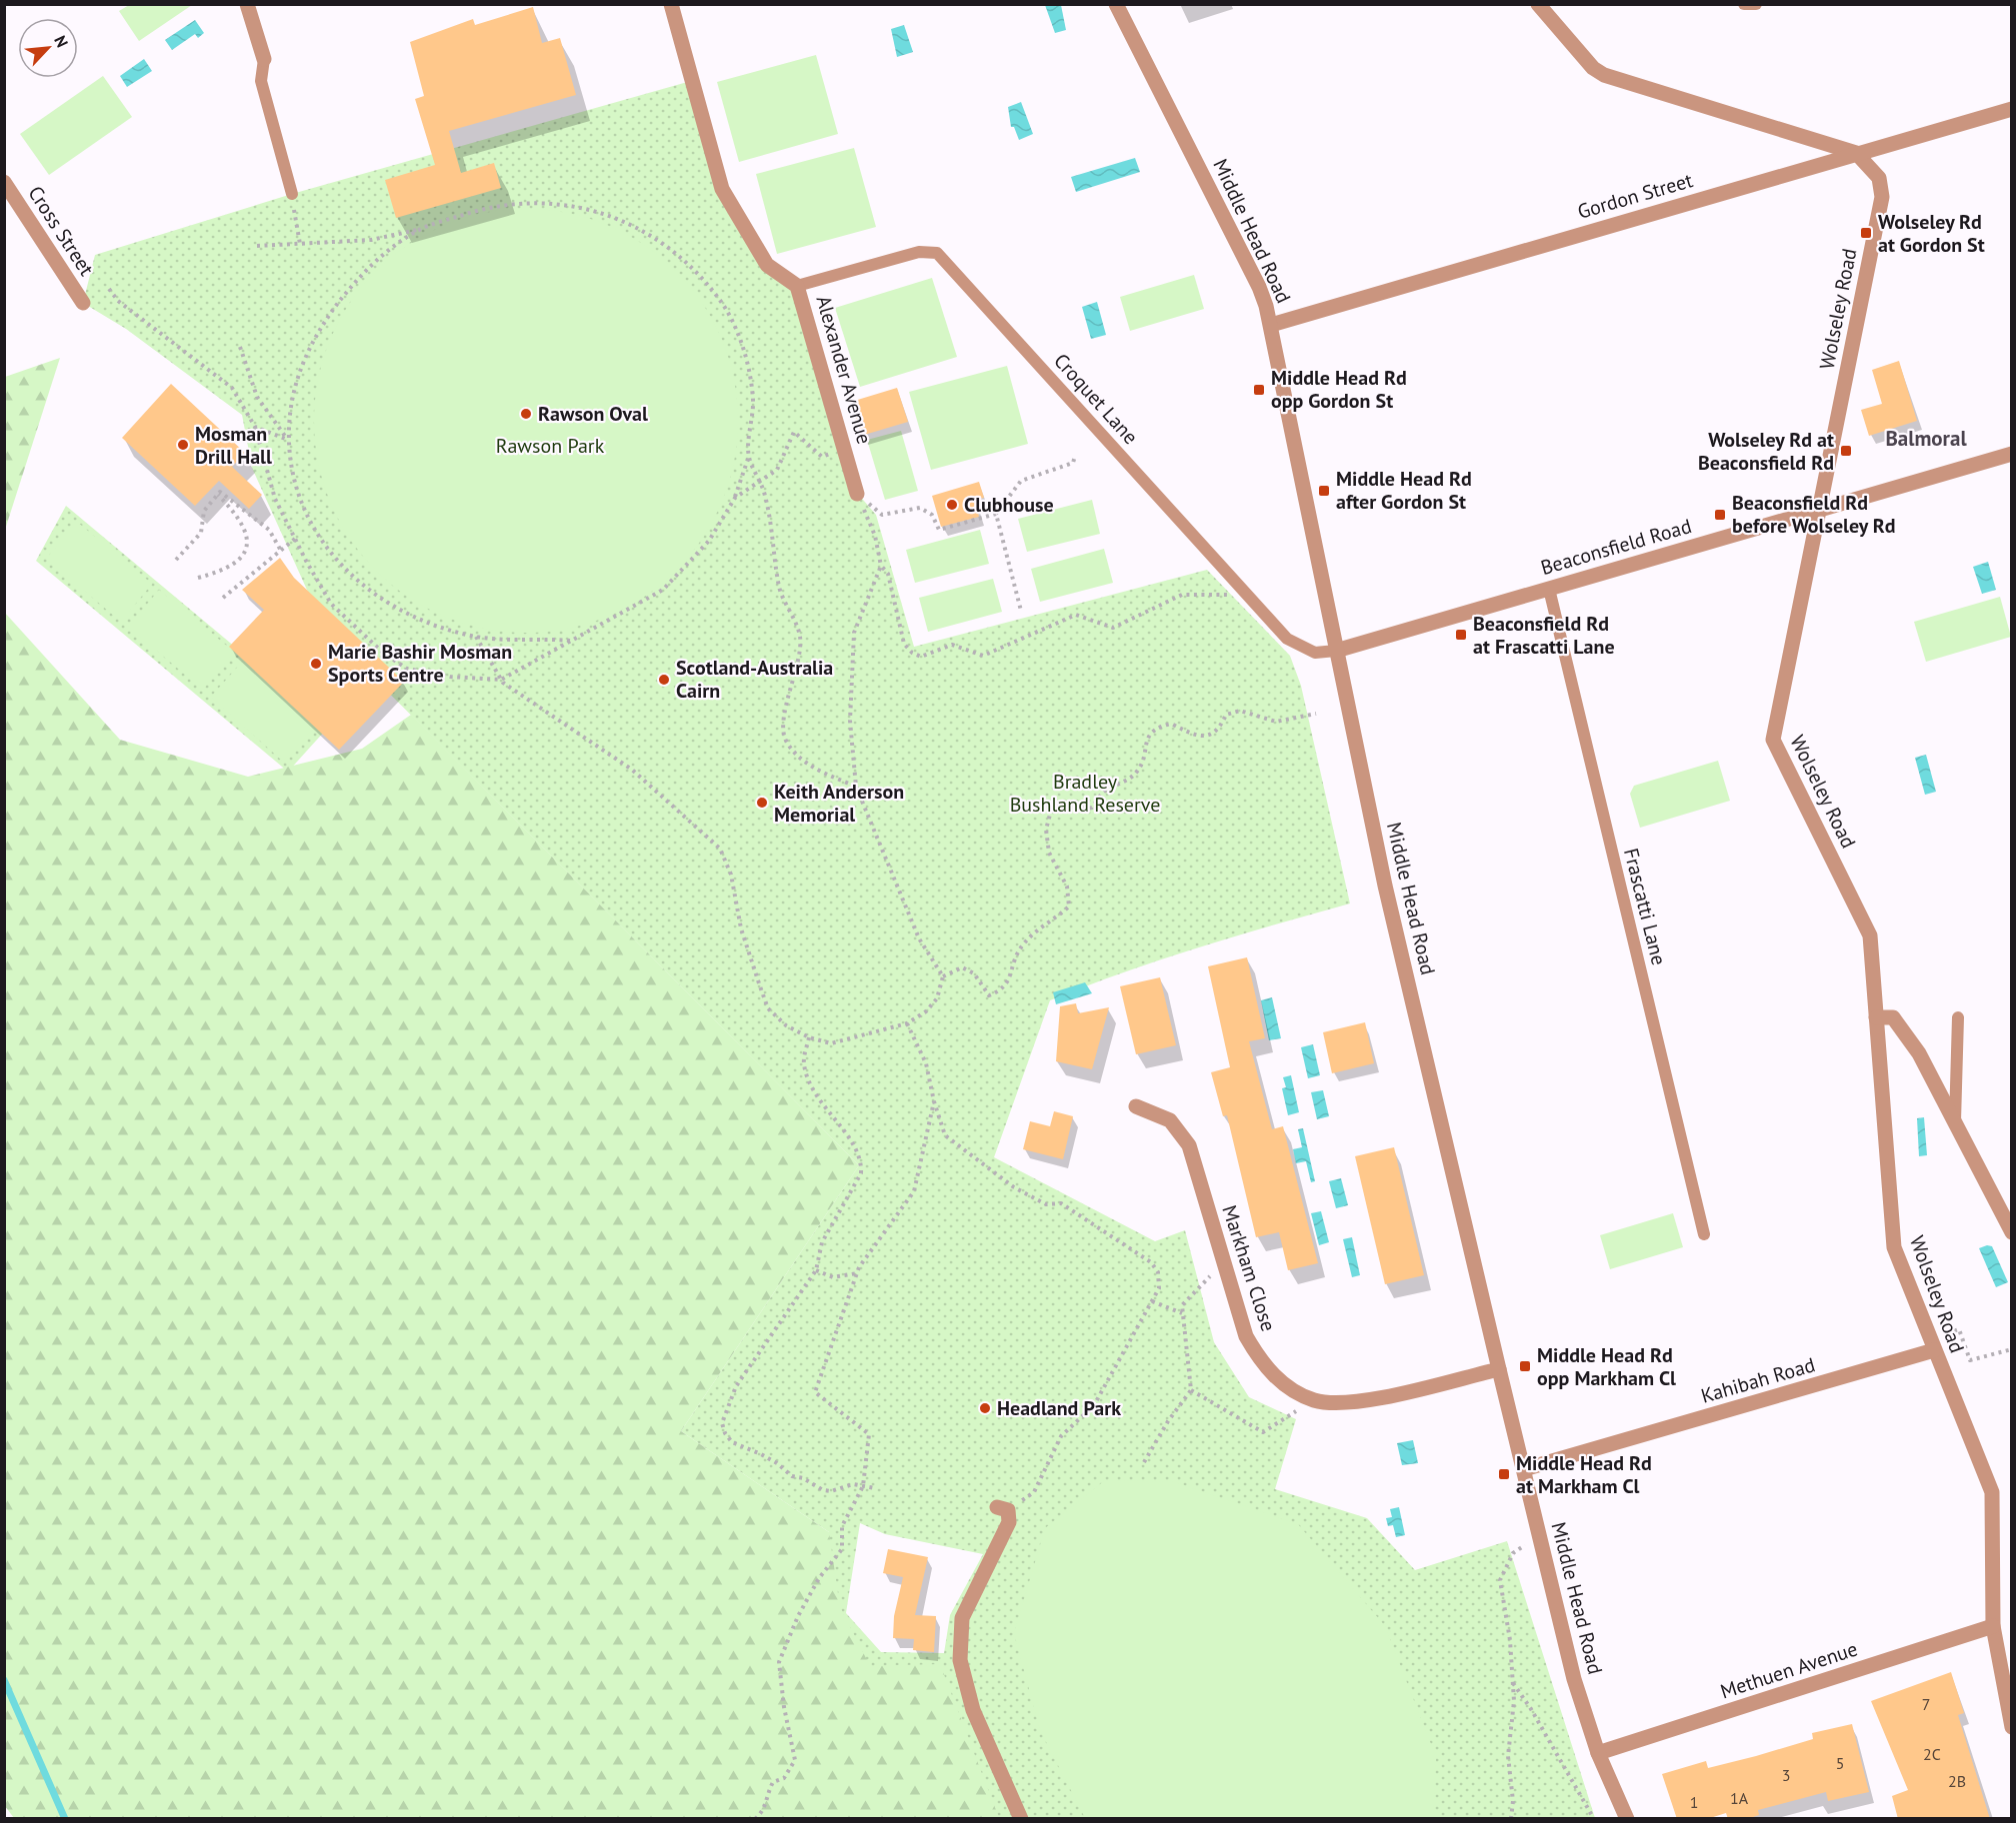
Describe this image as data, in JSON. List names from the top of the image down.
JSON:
{
  "streets": {
    "street": [
      "Gordon Street",
      "Cross Street",
      "Middle Head Road",
      "Wolseley Road",
      "Alexander Avenue",
      "Beaconsfield Road",
      "Markham Close",
      "Kahibah Road",
      "Methuen Avenue"
    ],
    "lane": ["Croquet Lane", "Frascatti Lane"]
  },
  "crossings": [
    ["Gordon Street", "Middle Head Road"],
    ["Gordon Street", "Wolseley Road"],
    ["Middle Head Road", "Croquet Lane"],
    ["Middle Head Road", "Beaconsfield Road"],
    ["Middle Head Road", "Markham Close"],
    ["Middle Head Road", "Kahibah Road"],
    ["Middle Head Road", "Methuen Avenue"],
    ["Wolseley Road", "Beaconsfield Road"],
    ["Wolseley Road", "Kahibah Road"],
    ["Wolseley Road", "Methuen Avenue"],
    ["Alexander Avenue", "Croquet Lane"],
    ["Croquet Lane", "Beaconsfield Road"],
    ["Beaconsfield Road", "Frascatti Lane"]
  ],
  "districts": ["Balmoral"],
  "parks": ["Rawson Park", "Bradley Bushland Reserve"],
  "places": {
    "transit": [
      "Wolseley Rd at Gordon St",
      "Middle Head Rd opp Gordon St",
      "Wolseley Rd at Beaconsfield Rd",
      "Middle Head Rd after Gordon St",
      "Beaconsfield Rd before Wolseley Rd",
      "Beaconsfield Rd at Frascatti Lane",
      "Middle Head Rd opp Markham Cl",
      "Middle Head Rd at Markham Cl"
    ],
    "other": [
      "Rawson Oval",
      "Mosman Drill Hall",
      "Clubhouse",
      "Marie Bashir Mosman Sports Centre",
      "Scotland-Australia Cairn",
      "Keith Anderson Memorial",
      "Headland Park"
    ]
  },
  "house_numbers": [
    "7",
    "2C",
    "5",
    "3",
    "2B",
    "1A",
    "1"
  ],
  "north": "top right"
}
